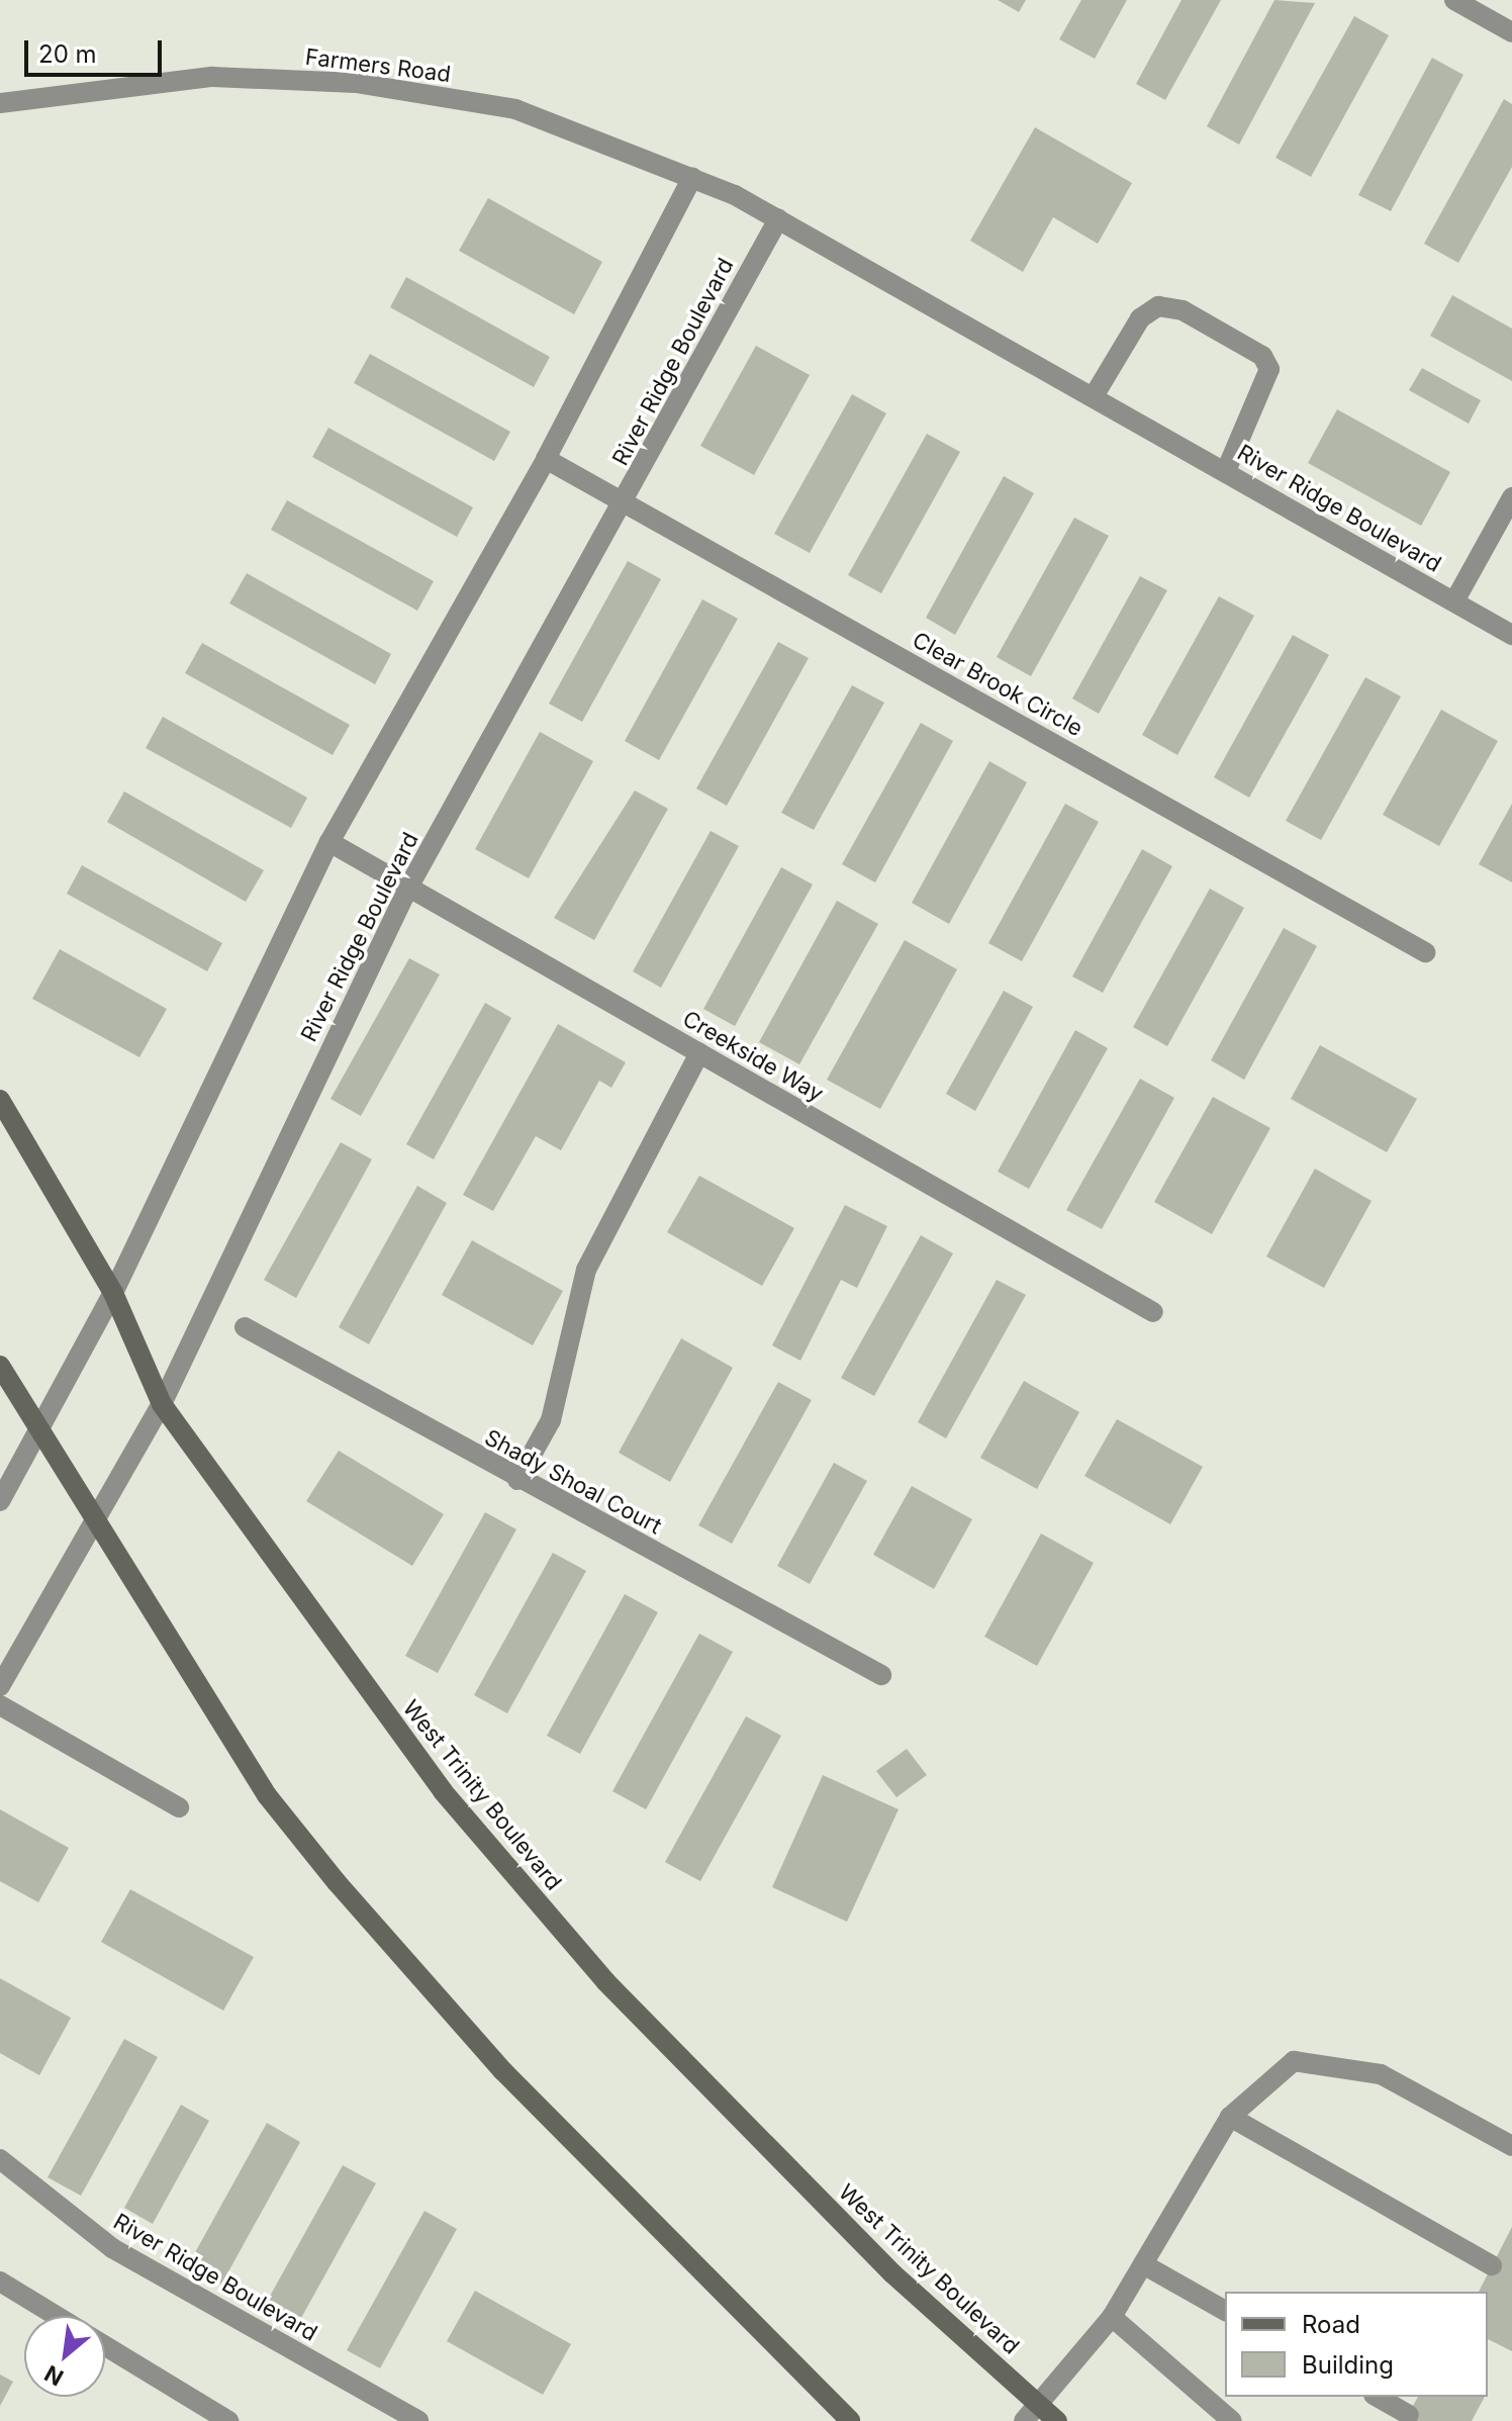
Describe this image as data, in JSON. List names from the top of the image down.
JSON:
{
  "streets": {
    "main road": ["West Trinity Boulevard"],
    "street": [
      "Farmers Road",
      "River Ridge Boulevard",
      "Clear Brook Circle",
      "Creekside Way",
      "Shady Shoal Court"
    ]
  },
  "crossings": [
    ["Farmers Road", "River Ridge Boulevard"],
    ["River Ridge Boulevard", "Clear Brook Circle"],
    ["River Ridge Boulevard", "Creekside Way"],
    ["River Ridge Boulevard", "West Trinity Boulevard"]
  ],
  "legend": ["Road", "Building"],
  "scale_bar": "20 m",
  "north": "bottom left"
}
